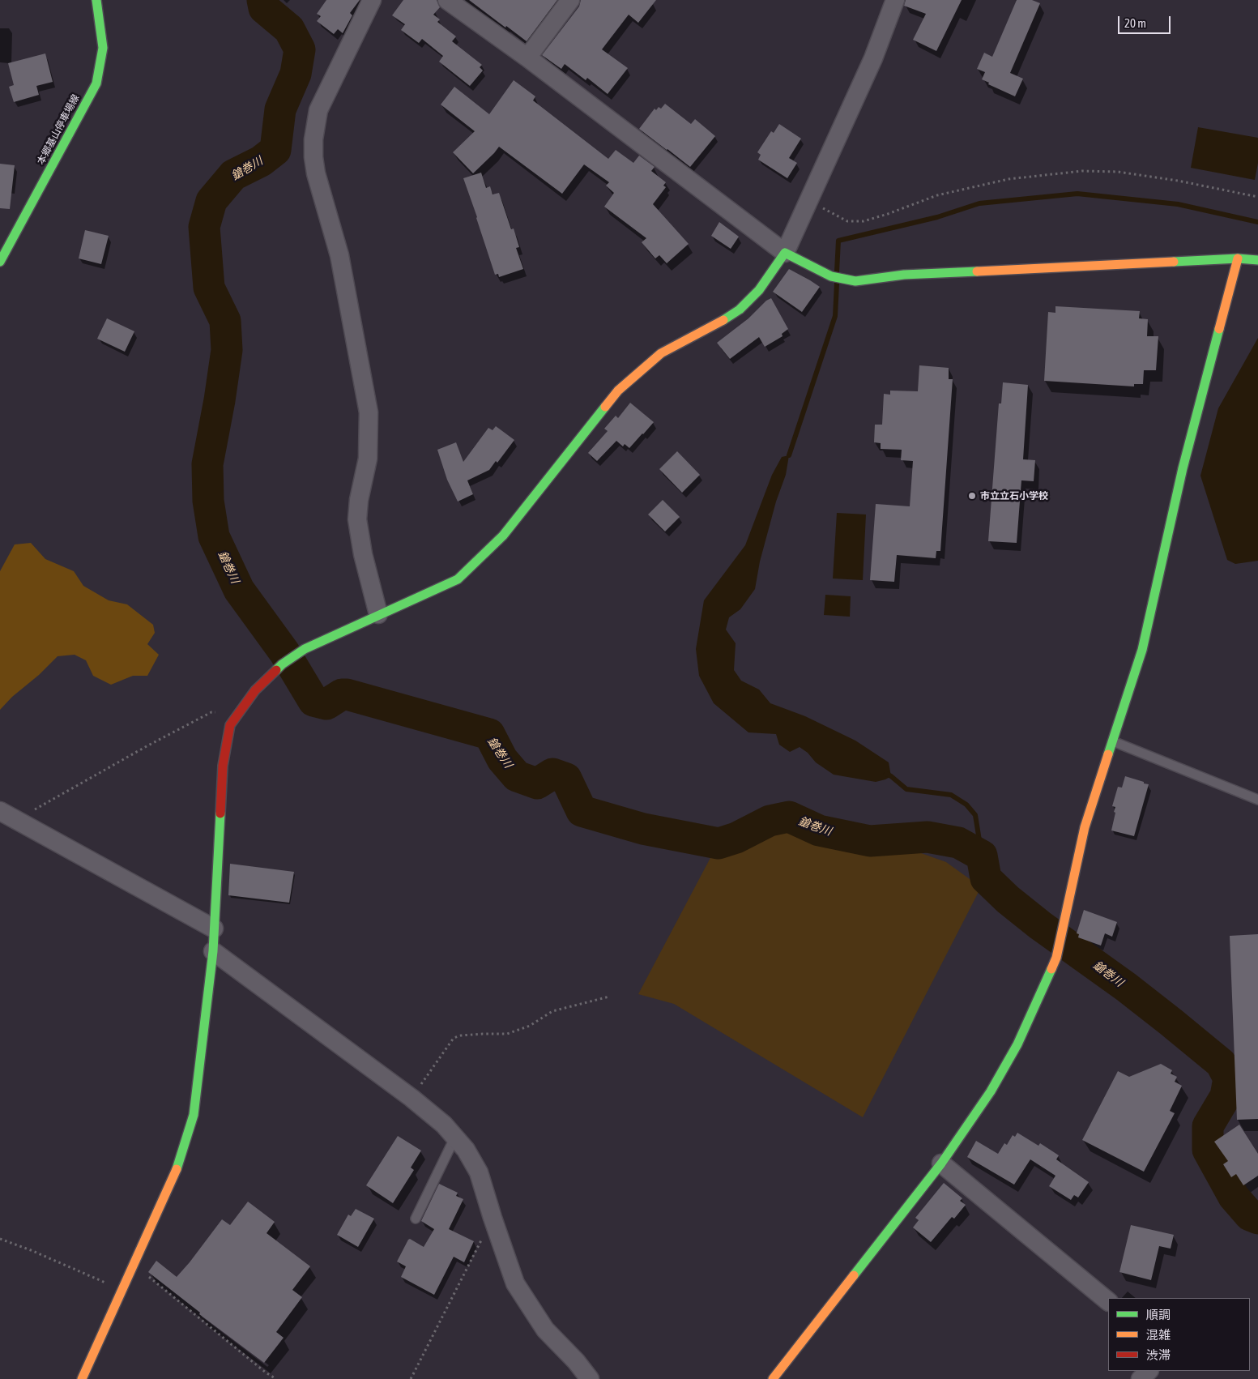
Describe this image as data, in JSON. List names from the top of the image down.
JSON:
{
  "streets": {
    "street": ["本郷基山停車場線"]
  },
  "water": ["鎗巻川"],
  "places": ["市立立石小学校"],
  "legend": ["順調", "混雑", "渋滞"],
  "scale_bar": "20 m"
}
